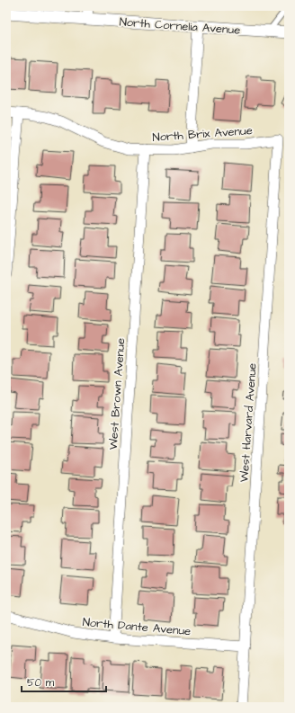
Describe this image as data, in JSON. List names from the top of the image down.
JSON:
{
  "streets": {
    "street": [
      "North Cornelia Avenue",
      "North Brix Avenue",
      "West Brown Avenue",
      "West Harvard Avenue",
      "North Dante Avenue"
    ]
  },
  "crossings": [
    ["North Brix Avenue", "West Brown Avenue"],
    ["North Brix Avenue", "West Harvard Avenue"],
    ["West Brown Avenue", "North Dante Avenue"],
    ["West Harvard Avenue", "North Dante Avenue"]
  ],
  "scale_bar": "50 m"
}
